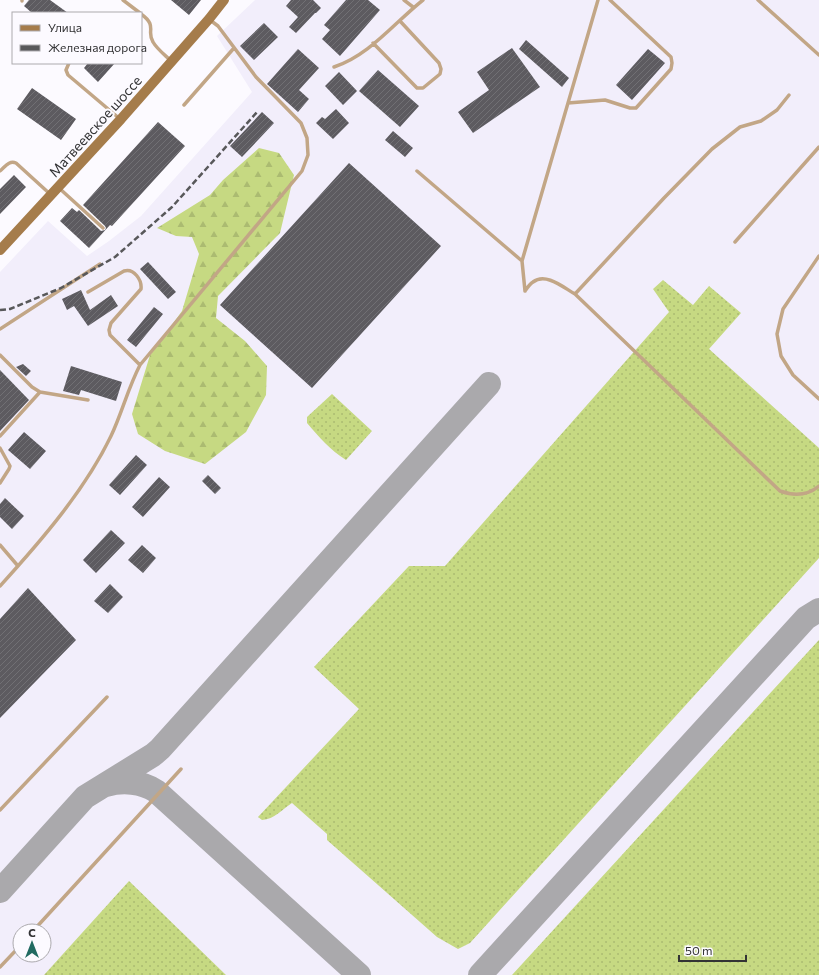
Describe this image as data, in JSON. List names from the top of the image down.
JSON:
{
  "streets": {
    "main road": ["Матвеевское шоссе"]
  },
  "legend": ["Улица", "Железная дорога"],
  "scale_bar": "50 m",
  "north": "top"
}
